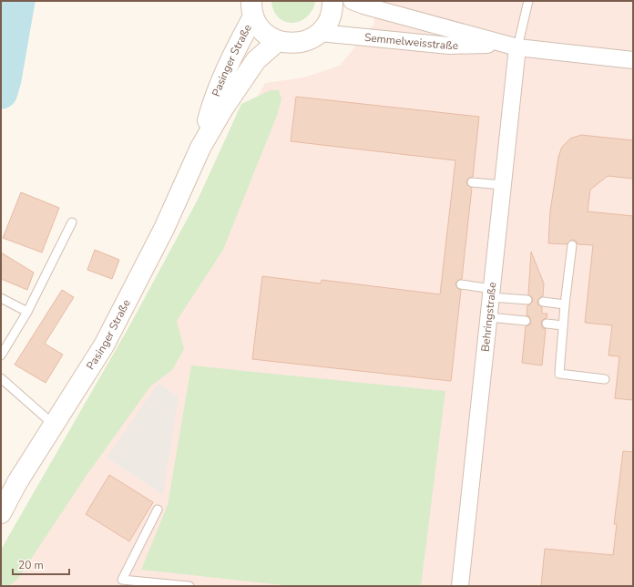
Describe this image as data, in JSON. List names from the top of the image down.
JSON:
{
  "streets": {
    "main road": ["Pasinger Straße"],
    "street": ["Semmelweisstraße", "Behringstraße"]
  },
  "crossings": [
    ["Semmelweisstraße", "Behringstraße"]
  ],
  "scale_bar": "20 m"
}
